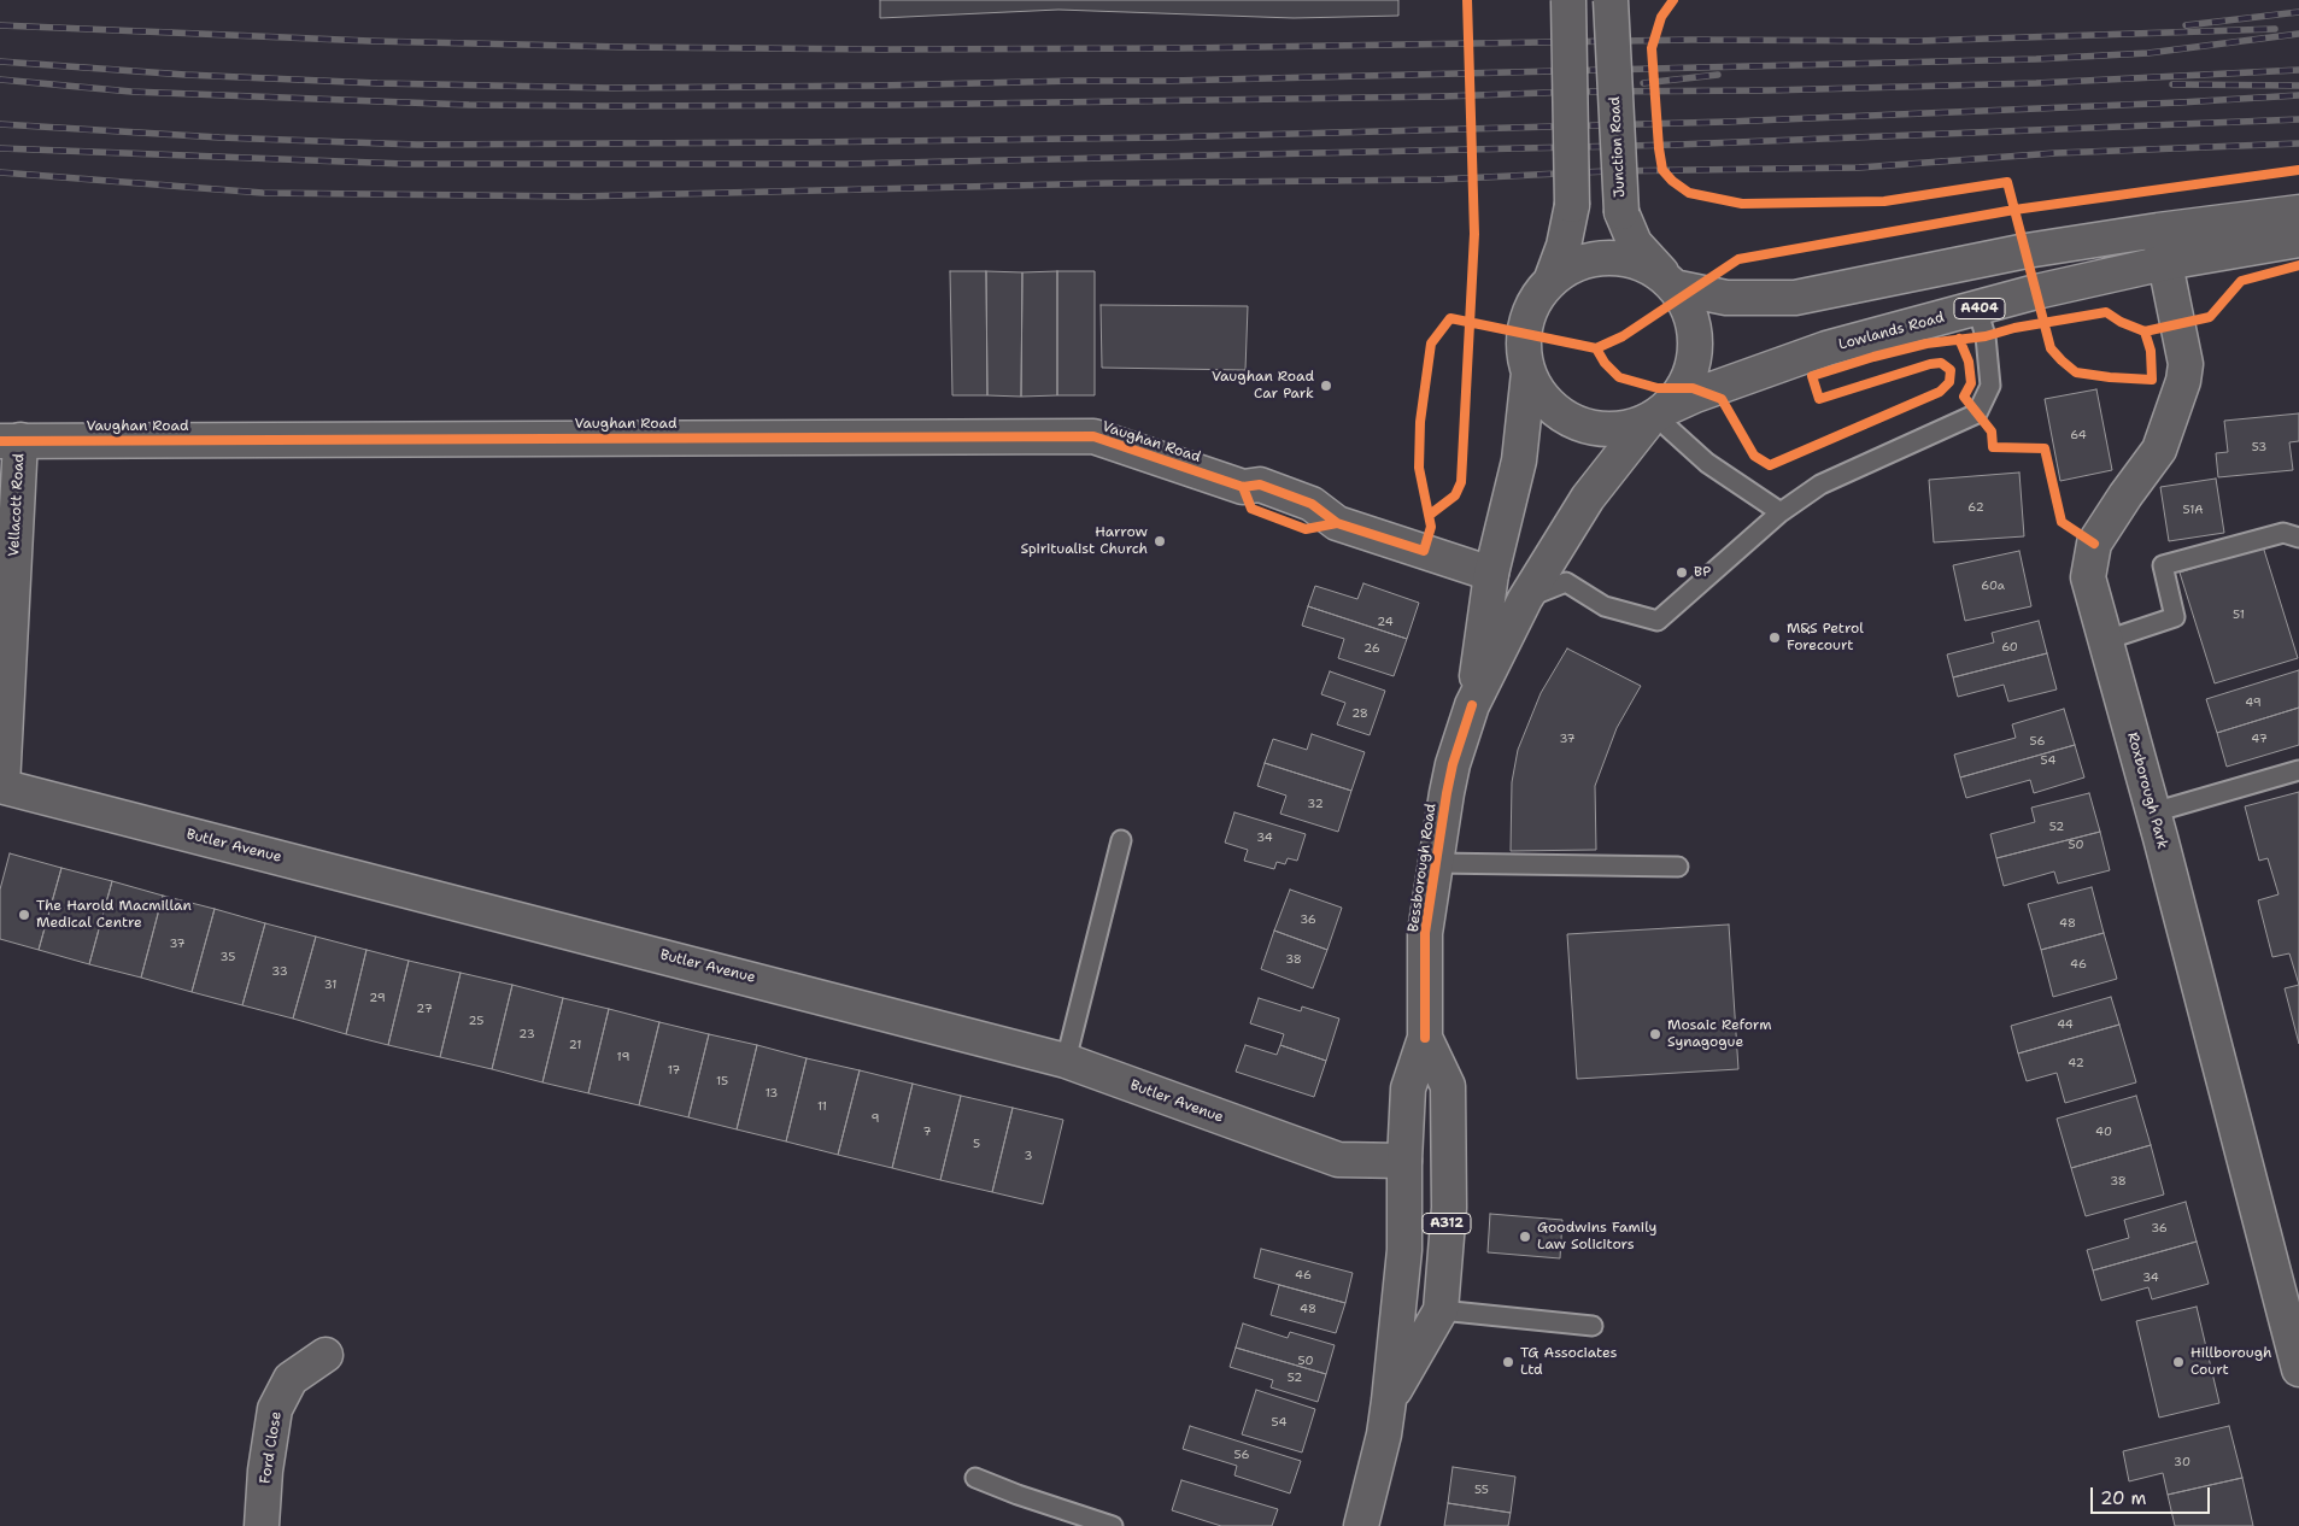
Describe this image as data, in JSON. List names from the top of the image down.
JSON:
{
  "streets": {
    "street": [
      "Junction Road",
      "A404",
      "Lowlands Road",
      "Vaughan Road",
      "Vellacott Road",
      "Roxborough Park",
      "Butler Avenue",
      "Bessborough Road",
      "A312",
      "Ford Close"
    ]
  },
  "crossings": [
    ["Junction Road", "Lowlands Road"],
    ["Junction Road", "Bessborough Road"],
    ["Lowlands Road", "Roxborough Park"],
    ["Lowlands Road", "Bessborough Road"],
    ["Vaughan Road", "Vellacott Road"],
    ["Vaughan Road", "Bessborough Road"],
    ["Vellacott Road", "Butler Avenue"],
    ["Butler Avenue", "Bessborough Road"]
  ],
  "places": [
    "Vaughan Road Car Park",
    "Harrow Spiritualist Church",
    "BP",
    "M&S Petrol Forecourt",
    "The Harold Macmillan Medical Centre",
    "Mosaic Reform Synagogue",
    "Goodwins Family Law Solicitors",
    "TG Associates Ltd",
    "Hillborough Court"
  ],
  "house_numbers": [
    "64",
    "53",
    "62",
    "51A",
    "60a",
    "51",
    "24",
    "60",
    "26",
    "49",
    "28",
    "37",
    "47",
    "56",
    "54",
    "32",
    "52",
    "34",
    "50",
    "36",
    "48",
    "37",
    "35",
    "38",
    "46",
    "33",
    "31",
    "29",
    "27",
    "25",
    "44",
    "23",
    "21",
    "19",
    "42",
    "17",
    "15",
    "13",
    "11",
    "9",
    "7",
    "40",
    "5",
    "3",
    "38",
    "36",
    "46",
    "34",
    "48",
    "50",
    "52",
    "54",
    "56",
    "30",
    "55"
  ],
  "scale_bar": "20 m"
}
